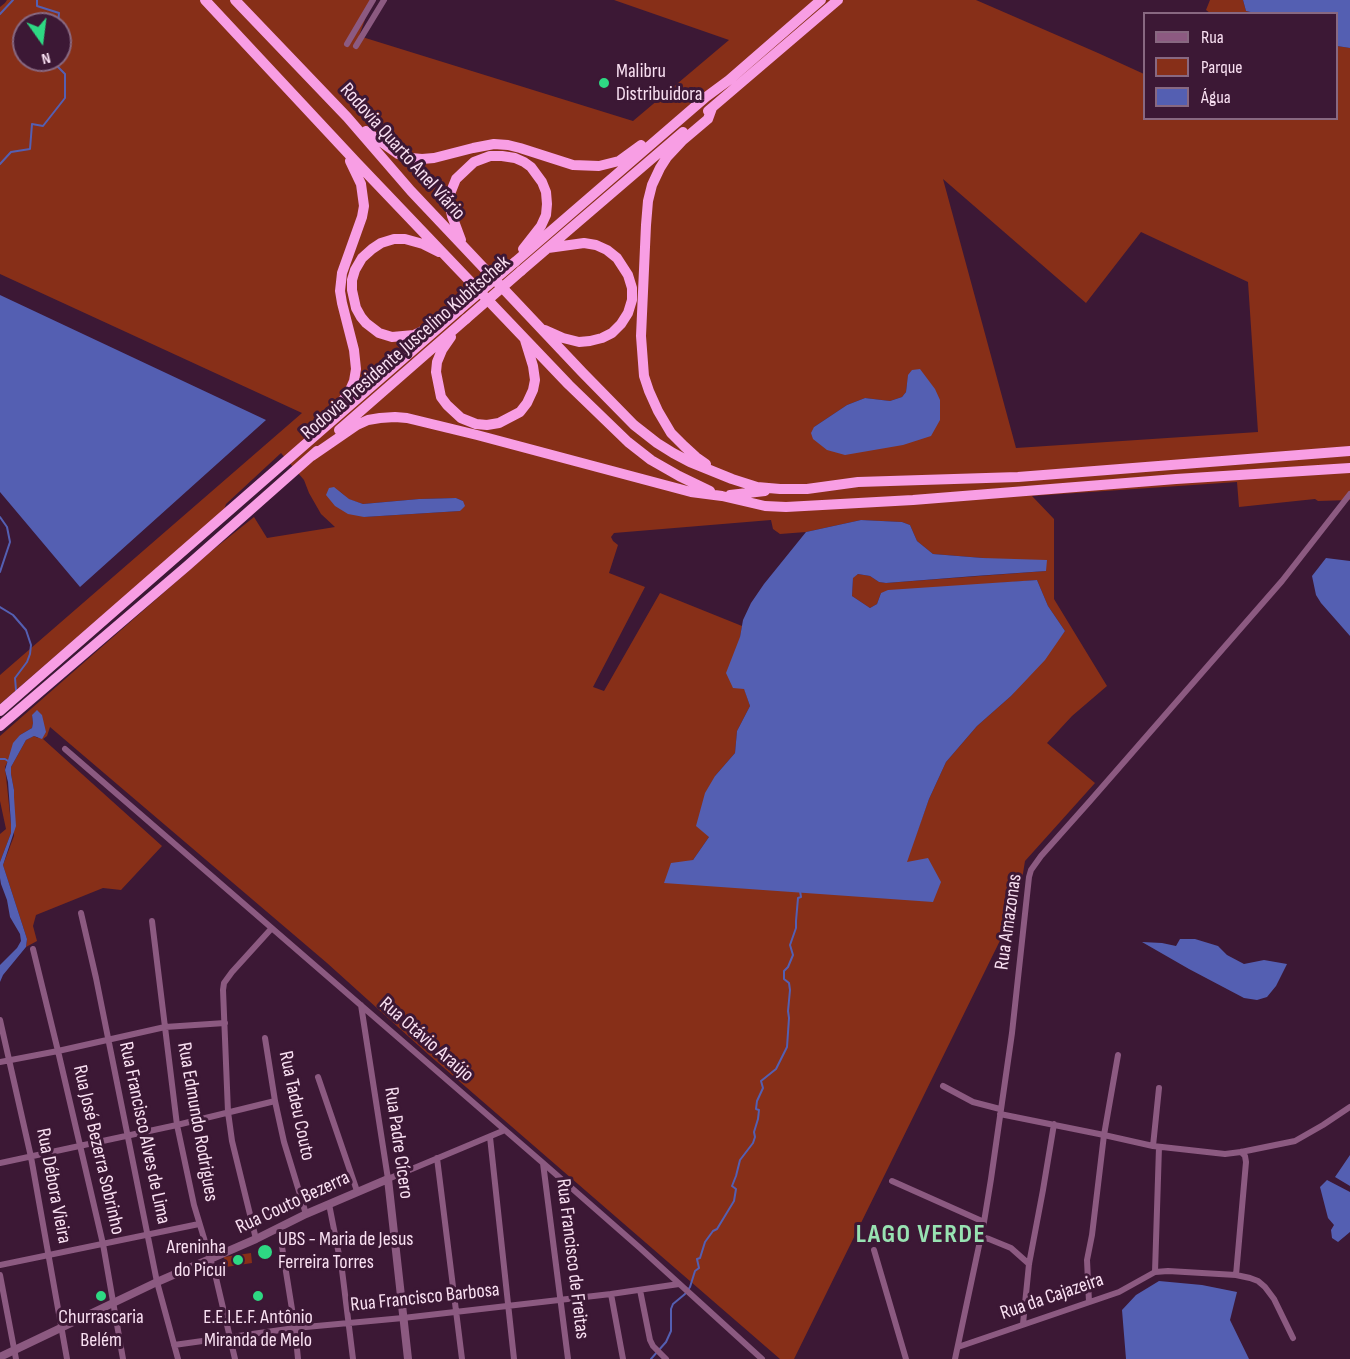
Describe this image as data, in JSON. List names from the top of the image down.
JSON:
{
  "streets": {
    "highway": ["Rodovia Quarto Anel Viário", "Rodovia Presidente Juscelino Kubitschek"],
    "street": [
      "Rua Amazonas",
      "Rua Otávio Araújo",
      "Rua Tadeu Couto",
      "Rua Edmundo Rodrigues",
      "Rua Francisco Alves de Lima",
      "Rua Padre Cícero",
      "Rua José Bezerra Sobrinho",
      "Rua Débora Vieira",
      "Rua Couto Bezerra",
      "Rua Francisco de Freitas",
      "Rua da Cajazeira",
      "Rua Francisco Barbosa"
    ]
  },
  "crossings": [
    ["Rua Amazonas", "Rua da Cajazeira"],
    ["Rua Otávio Araújo", "Rua Padre Cícero"],
    ["Rua Otávio Araújo", "Rua Couto Bezerra"],
    ["Rua Otávio Araújo", "Rua Francisco de Freitas"],
    ["Rua Otávio Araújo", "Rua Francisco Barbosa"],
    ["Rua Tadeu Couto", "Rua Couto Bezerra"],
    ["Rua Edmundo Rodrigues", "Rua Couto Bezerra"],
    ["Rua Edmundo Rodrigues", "Rua Francisco Barbosa"],
    ["Rua Francisco Alves de Lima", "Rua Couto Bezerra"],
    ["Rua Francisco Alves de Lima", "Rua Francisco Barbosa"],
    ["Rua Padre Cícero", "Rua Couto Bezerra"],
    ["Rua Padre Cícero", "Rua Francisco Barbosa"],
    ["Rua José Bezerra Sobrinho", "Rua Couto Bezerra"],
    ["Rua Débora Vieira", "Rua Couto Bezerra"],
    ["Rua Francisco de Freitas", "Rua Francisco Barbosa"]
  ],
  "districts": ["LAGO VERDE"],
  "places": [
    "Malibru Distribuidora",
    "UBS - Maria de Jesus Ferreira Torres",
    "Areninha do Picui",
    "Churrascaria Belém",
    "E.E.I.E.F. Antônio Miranda de Melo"
  ],
  "legend": ["Rua", "Parque", "Água"],
  "north": "bottom"
}
